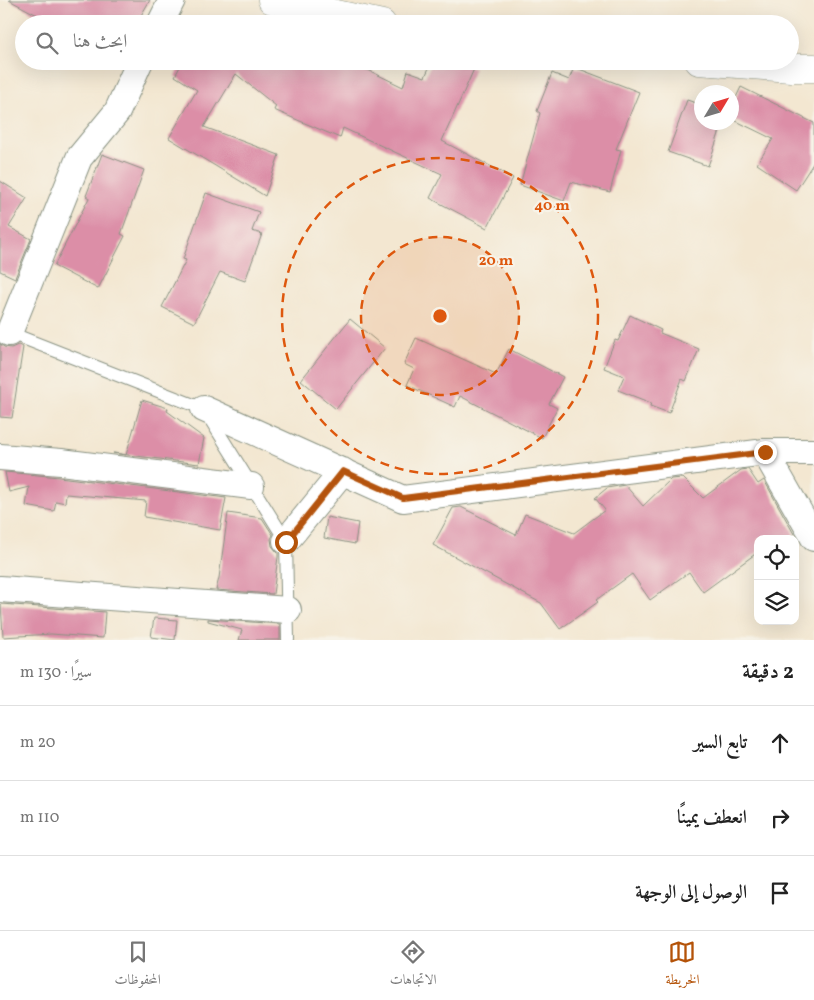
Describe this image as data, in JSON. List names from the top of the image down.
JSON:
{
  "north": "top right",
  "page": {
    "search": "ابحث هنا",
    "heading": ["2 دقيقة", "سيرًا · 130 m"],
    "list": [
      ["تابع السير", "20 m"],
      ["انعطف يمينًا", "110 m"],
      "الوصول إلى الوجهة"
    ],
    "nav": ["الخريطة", "الاتجاهات", "المحفوظات"]
  },
  "rings": ["40 m", "20 m"]
}
